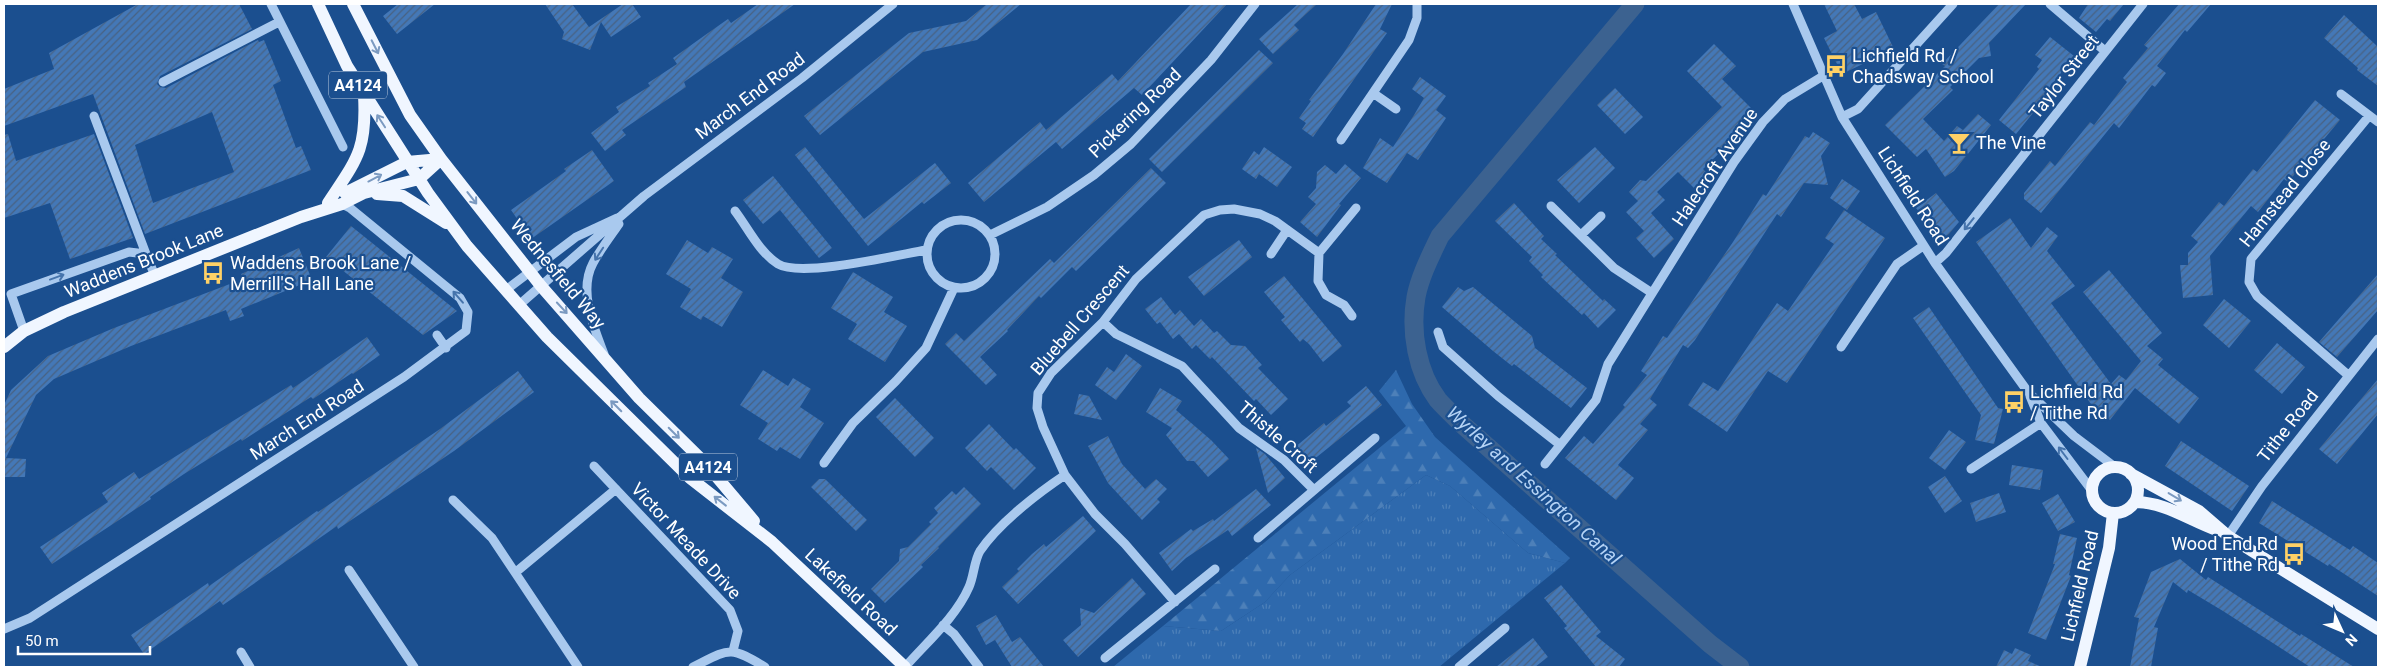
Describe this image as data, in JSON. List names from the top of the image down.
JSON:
{
  "streets": {
    "main road": [
      "A4124",
      "Lichfield Road",
      "Waddens Brook Lane",
      "Wednesfield Way",
      "Lakefield Road"
    ],
    "street": [
      "Taylor Street",
      "March End Road",
      "Pickering Road",
      "Halecroft Avenue",
      "Hamstead Close",
      "Bluebell Crescent",
      "Tithe Road",
      "Thistle Croft",
      "Victor Meade Drive"
    ]
  },
  "crossings": [
    ["Taylor Street", "Lichfield Road"],
    ["A4124", "March End Road"],
    ["A4124", "Wednesfield Way"],
    ["A4124", "Lakefield Road"],
    ["March End Road", "Wednesfield Way"],
    ["Halecroft Avenue", "Lichfield Road"],
    ["Hamstead Close", "Tithe Road"],
    ["Wednesfield Way", "Lakefield Road"],
    ["Bluebell Crescent", "Thistle Croft"]
  ],
  "one_way": ["Taylor Street"],
  "water": ["Wyrley and Essington Canal"],
  "places": {
    "bus stop": [
      "Lichfield Rd / Chadsway School",
      "Waddens Brook Lane / Merrill'S Hall Lane",
      "Lichfield Rd / Tithe Rd",
      "Wood End Rd / Tithe Rd"
    ],
    "bar": ["The Vine"]
  },
  "scale_bar": "50 m",
  "north": "bottom right"
}
